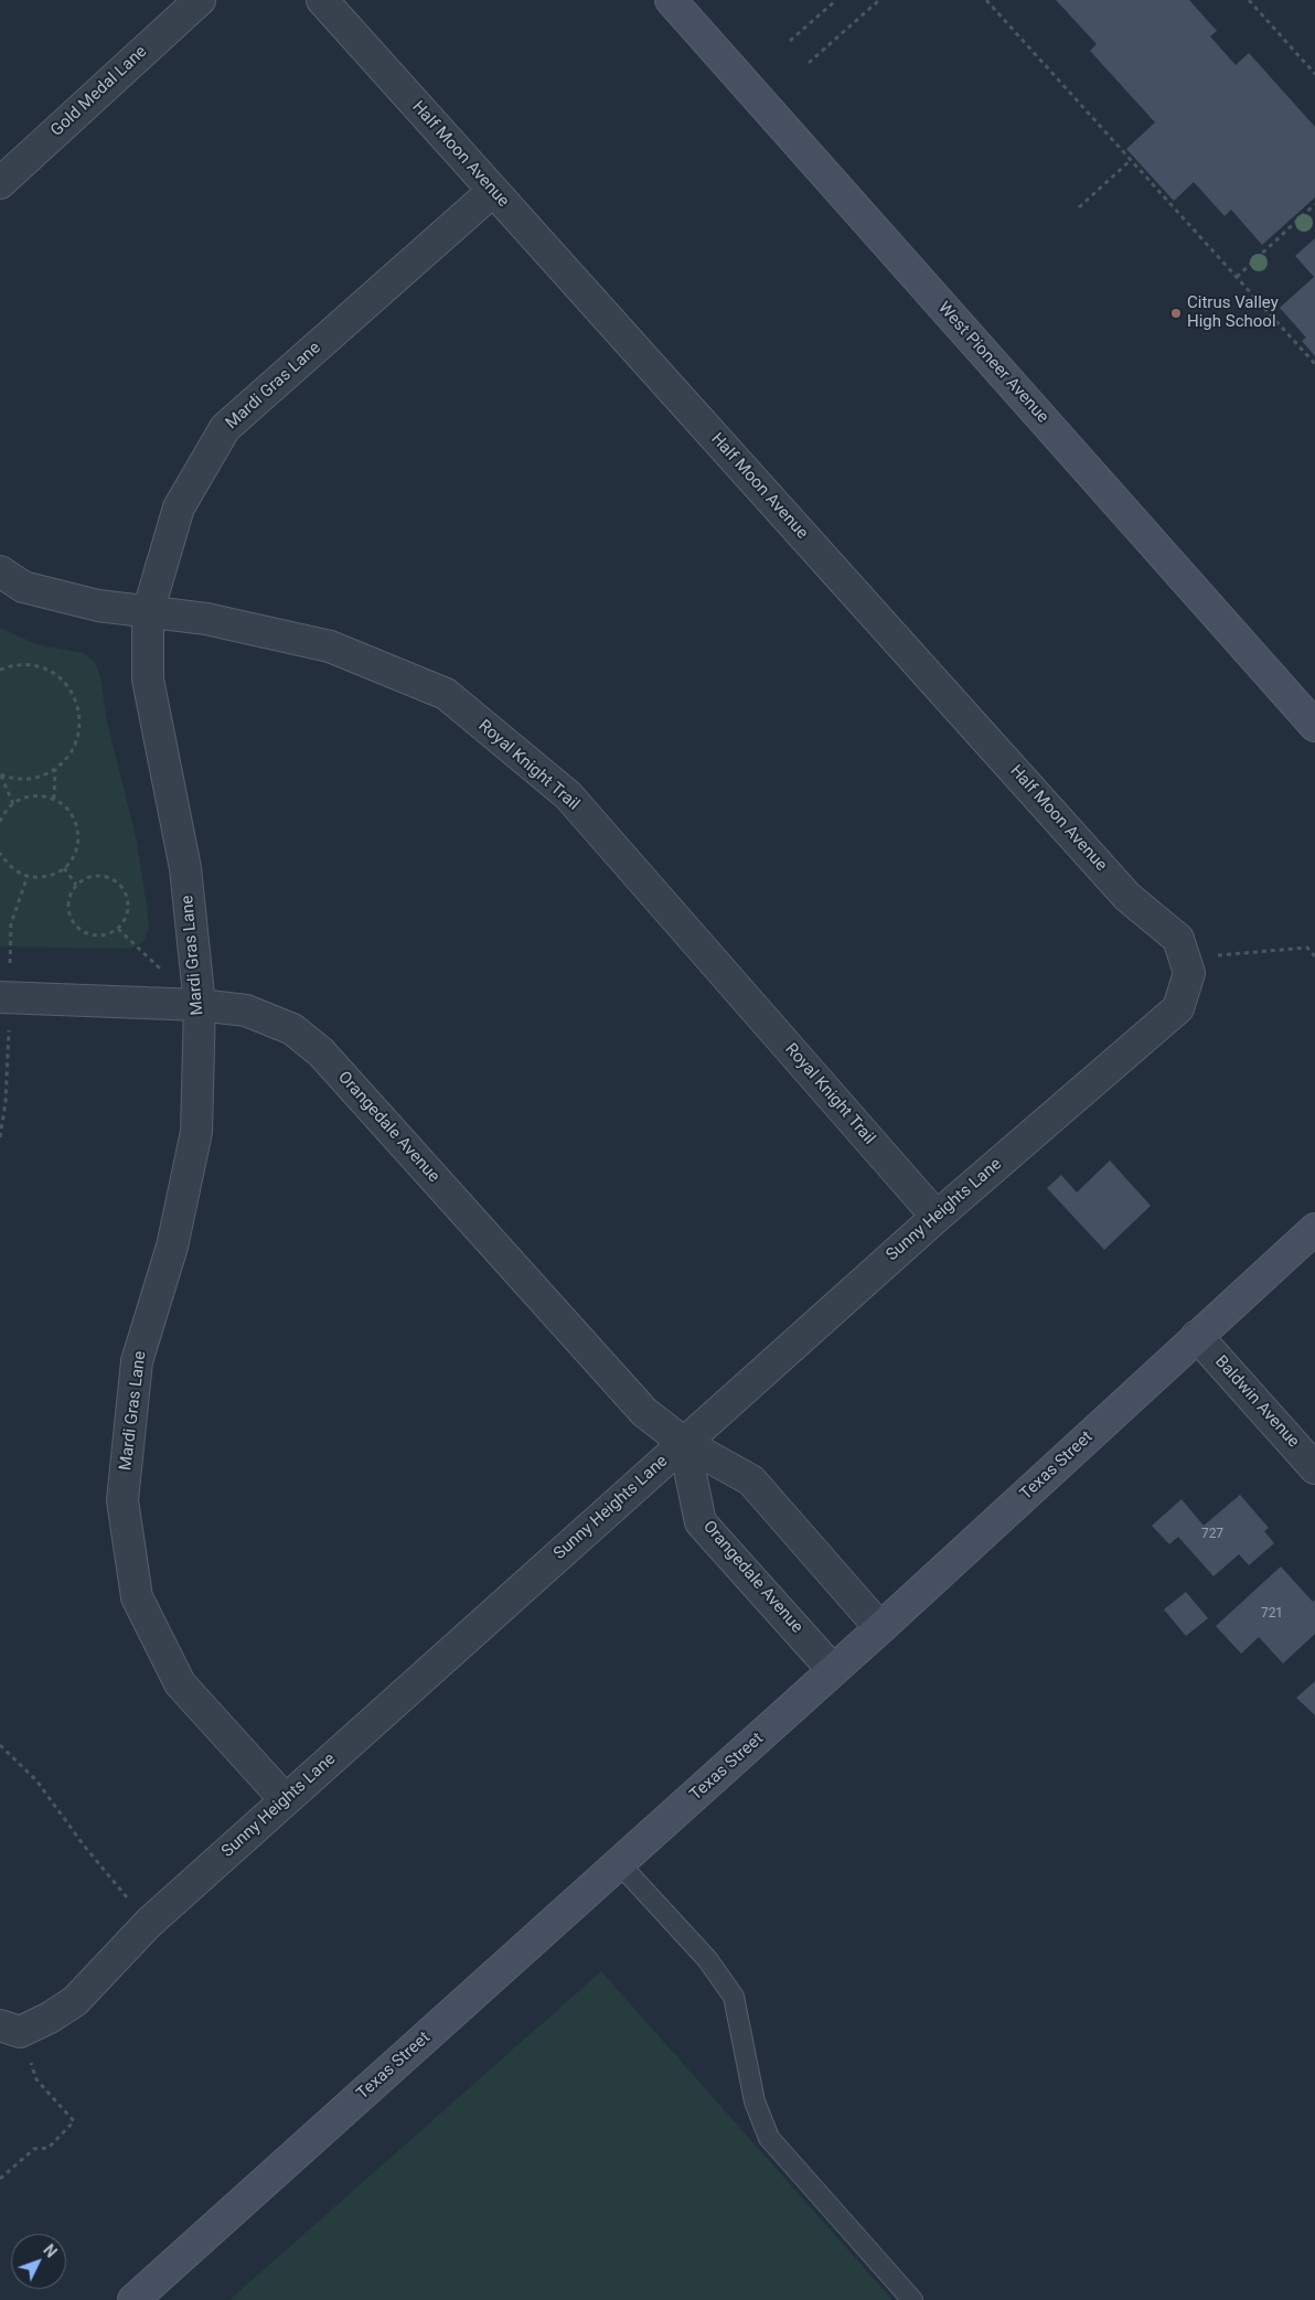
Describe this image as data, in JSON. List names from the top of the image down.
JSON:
{
  "streets": {
    "street": [
      "Gold Medal Lane",
      "Half Moon Avenue",
      "West Pioneer Avenue",
      "Mardi Gras Lane",
      "Royal Knight Trail",
      "Orangedale Avenue",
      "Sunny Heights Lane",
      "Baldwin Avenue",
      "Texas Street"
    ]
  },
  "crossings": [
    ["Half Moon Avenue", "Mardi Gras Lane"],
    ["Half Moon Avenue", "Sunny Heights Lane"],
    ["Mardi Gras Lane", "Royal Knight Trail"],
    ["Mardi Gras Lane", "Orangedale Avenue"],
    ["Mardi Gras Lane", "Sunny Heights Lane"],
    ["Royal Knight Trail", "Sunny Heights Lane"],
    ["Orangedale Avenue", "Sunny Heights Lane"],
    ["Orangedale Avenue", "Texas Street"],
    ["Baldwin Avenue", "Texas Street"]
  ],
  "places": ["Citrus Valley High School"],
  "house_numbers": ["727", "721"],
  "north": "top right"
}
